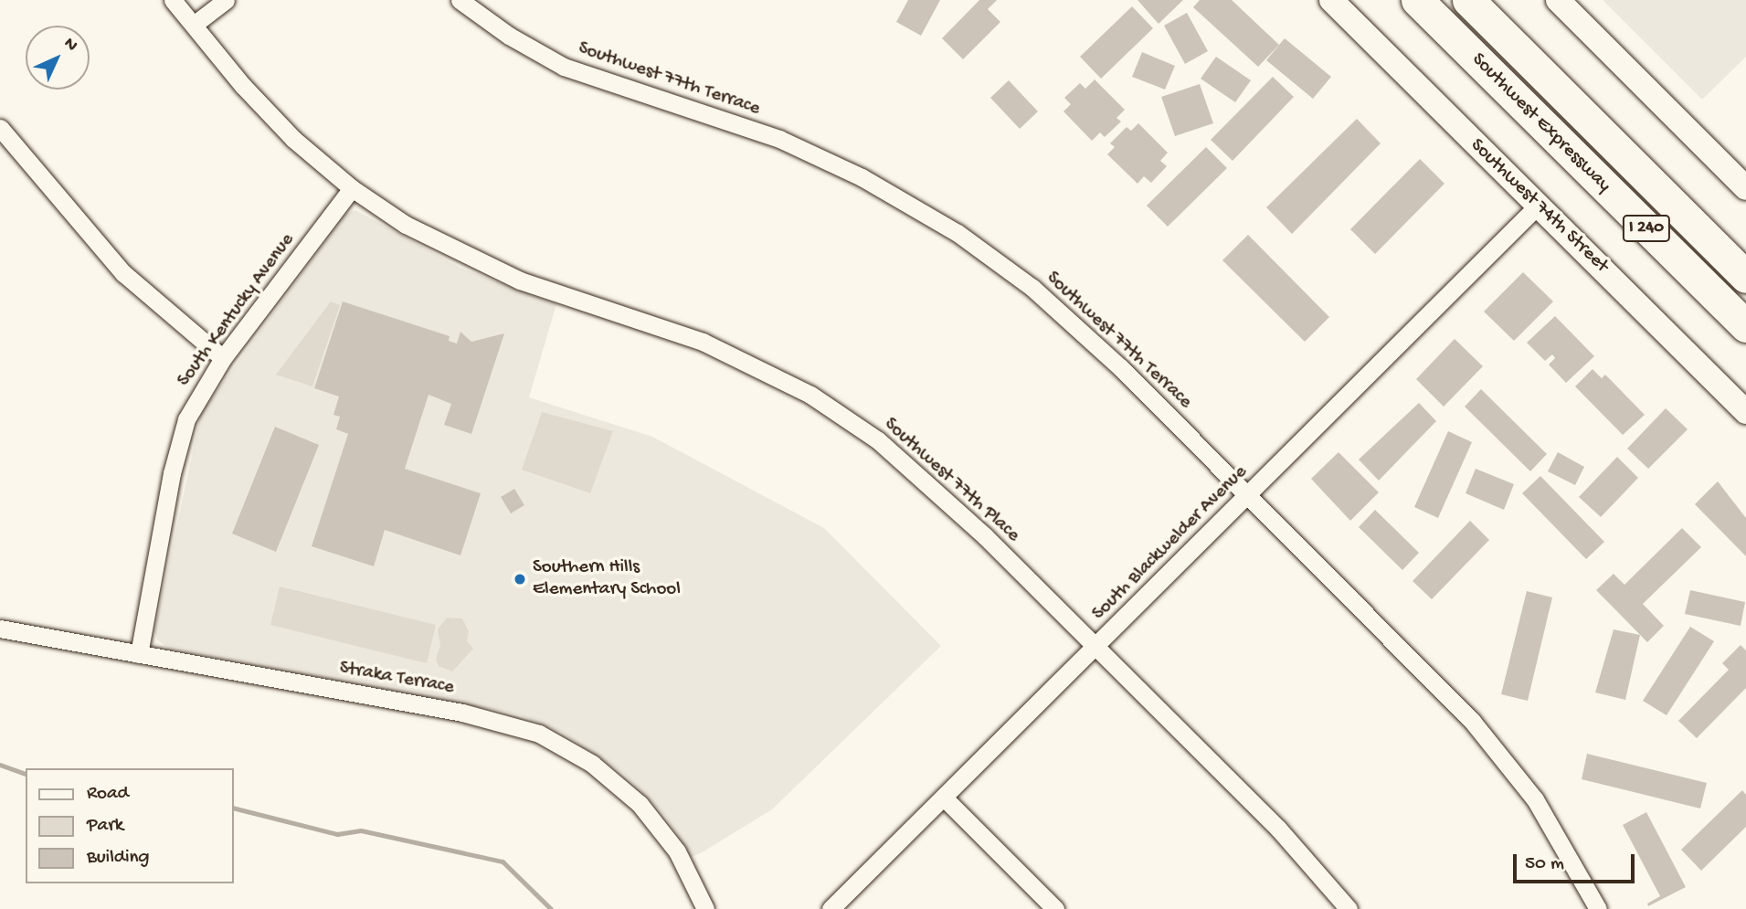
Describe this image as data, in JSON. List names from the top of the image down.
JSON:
{
  "streets": {
    "highway": ["Southwest Expressway", "I 240"],
    "main road": ["Southwest 74th Street"],
    "street": [
      "Southwest 77th Terrace",
      "South Kentucky Avenue",
      "Southwest 77th Place",
      "South Blackwelder Avenue",
      "Straka Terrace"
    ]
  },
  "crossings": [
    ["Southwest 77th Terrace", "South Blackwelder Avenue"],
    ["Southwest 74th Street", "South Blackwelder Avenue"],
    ["South Kentucky Avenue", "Southwest 77th Place"],
    ["South Kentucky Avenue", "Straka Terrace"],
    ["Southwest 77th Place", "South Blackwelder Avenue"]
  ],
  "places": ["Southern Hills Elementary School"],
  "legend": ["Road", "Park", "Building"],
  "scale_bar": "50 m",
  "north": "top right"
}
